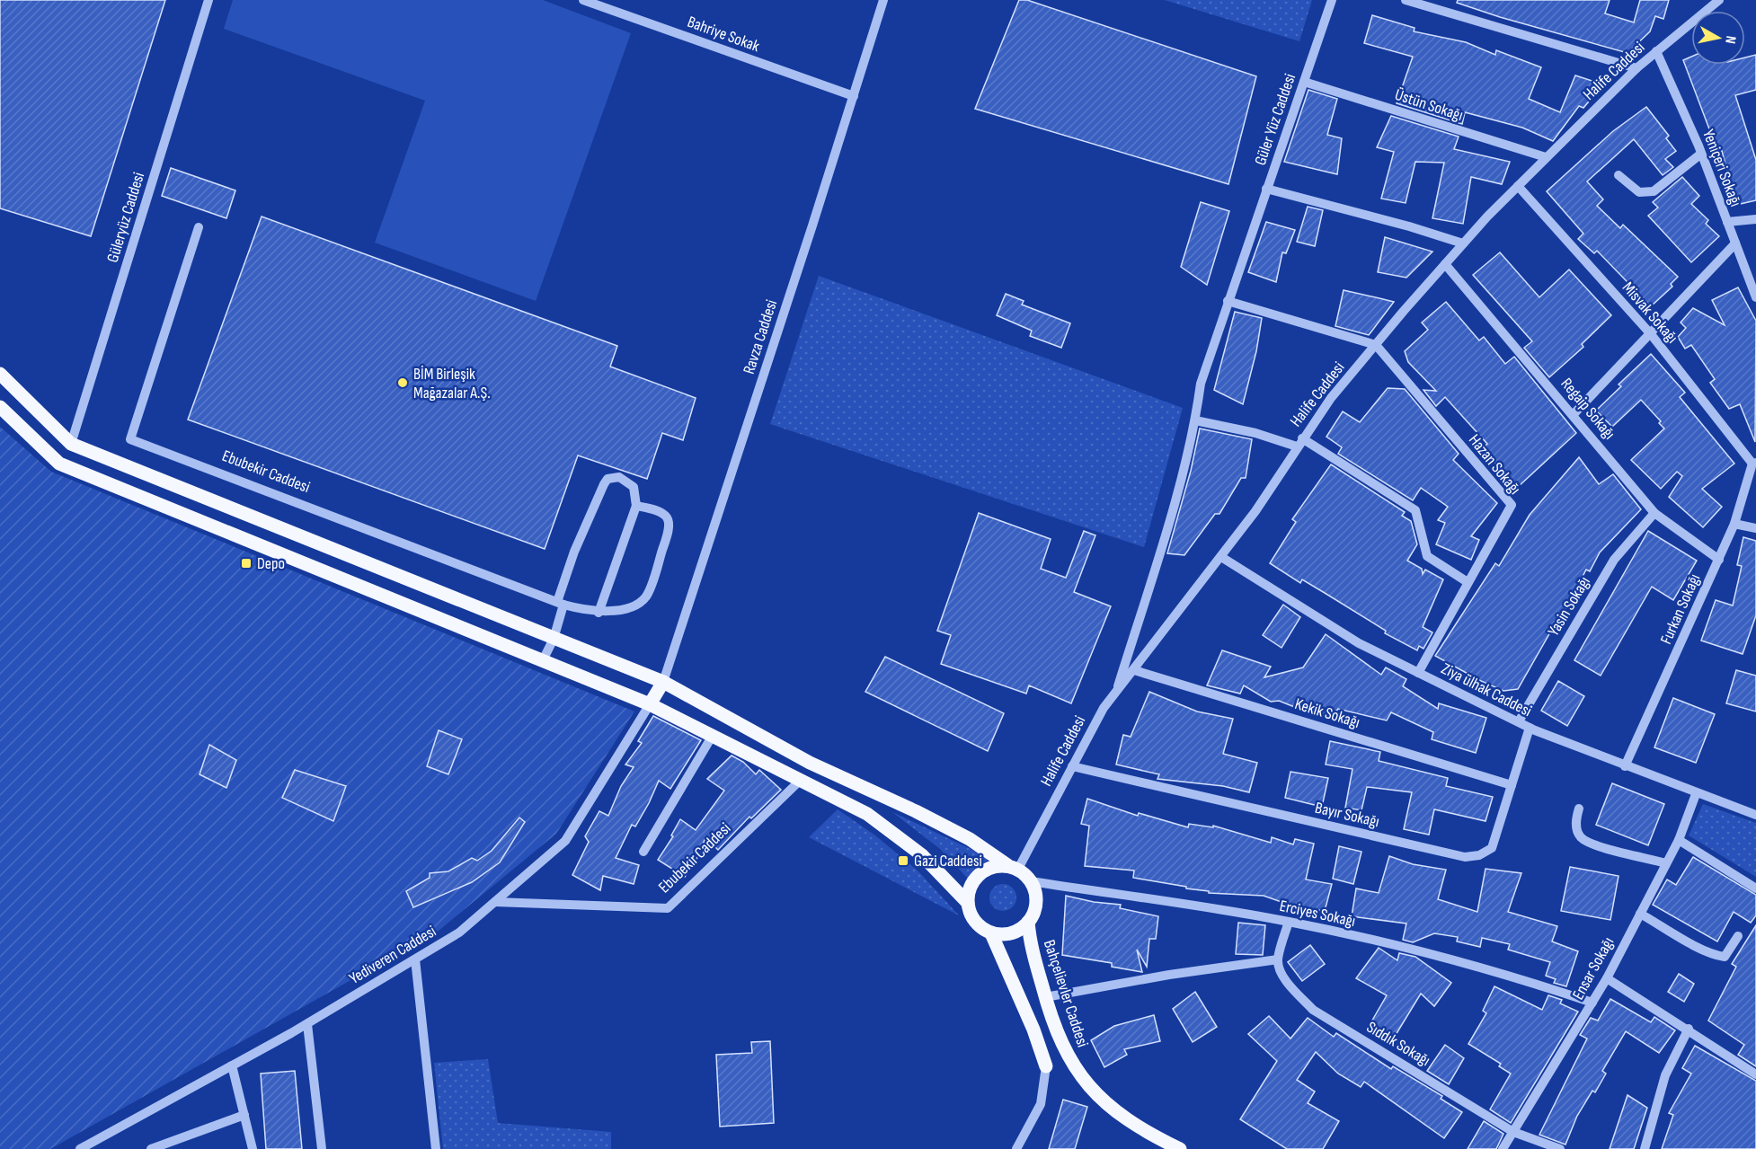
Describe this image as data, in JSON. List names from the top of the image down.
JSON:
{
  "streets": {
    "main road": ["Ebubekir Caddesi", "Bahçelievler Caddesi"],
    "street": [
      "Bahriye Sokak",
      "Halife Caddesi",
      "Üstün Sokağı",
      "Güler Yüz Caddesi",
      "Yeniçeri Sokağı",
      "Güleryüz Caddesi",
      "Misvak Sokağı",
      "Ravza Caddesi",
      "Regaip Sokağı",
      "Hazan Sokağı",
      "Yasin Sokağı",
      "Furkan Sokağı",
      "Ziya ülhak Caddesi",
      "Kekik Sokağı",
      "Bayır Sokağı",
      "Erciyes Sokağı",
      "Yediveren Caddesi",
      "Ensar Sokağı",
      "Sıddık Sokağı"
    ]
  },
  "crossings": [
    ["Bahriye Sokak", "Ravza Caddesi"],
    ["Halife Caddesi", "Üstün Sokağı"],
    ["Halife Caddesi", "Güler Yüz Caddesi"],
    ["Halife Caddesi", "Yeniçeri Sokağı"],
    ["Halife Caddesi", "Misvak Sokağı"],
    ["Halife Caddesi", "Regaip Sokağı"],
    ["Halife Caddesi", "Hazan Sokağı"],
    ["Halife Caddesi", "Ziya ülhak Caddesi"],
    ["Halife Caddesi", "Kekik Sokağı"],
    ["Halife Caddesi", "Bayır Sokağı"],
    ["Halife Caddesi", "Erciyes Sokağı"],
    ["Halife Caddesi", "Bahçelievler Caddesi"],
    ["Üstün Sokağı", "Güler Yüz Caddesi"],
    ["Misvak Sokağı", "Furkan Sokağı"],
    ["Regaip Sokağı", "Yasin Sokağı"],
    ["Regaip Sokağı", "Furkan Sokağı"],
    ["Hazan Sokağı", "Ziya ülhak Caddesi"],
    ["Ebubekir Caddesi", "Yediveren Caddesi"],
    ["Yasin Sokağı", "Ziya ülhak Caddesi"],
    ["Furkan Sokağı", "Ziya ülhak Caddesi"],
    ["Ziya ülhak Caddesi", "Bayır Sokağı"],
    ["Ziya ülhak Caddesi", "Ensar Sokağı"],
    ["Kekik Sokağı", "Bayır Sokağı"],
    ["Erciyes Sokağı", "Ensar Sokağı"],
    ["Erciyes Sokağı", "Bahçelievler Caddesi"],
    ["Ensar Sokağı", "Sıddık Sokağı"]
  ],
  "places": {
    "other": ["BİM Birleşik Mağazalar A.Ş."],
    "transit": ["Depo", "Gazi Caddesi"]
  },
  "north": "right"
}
